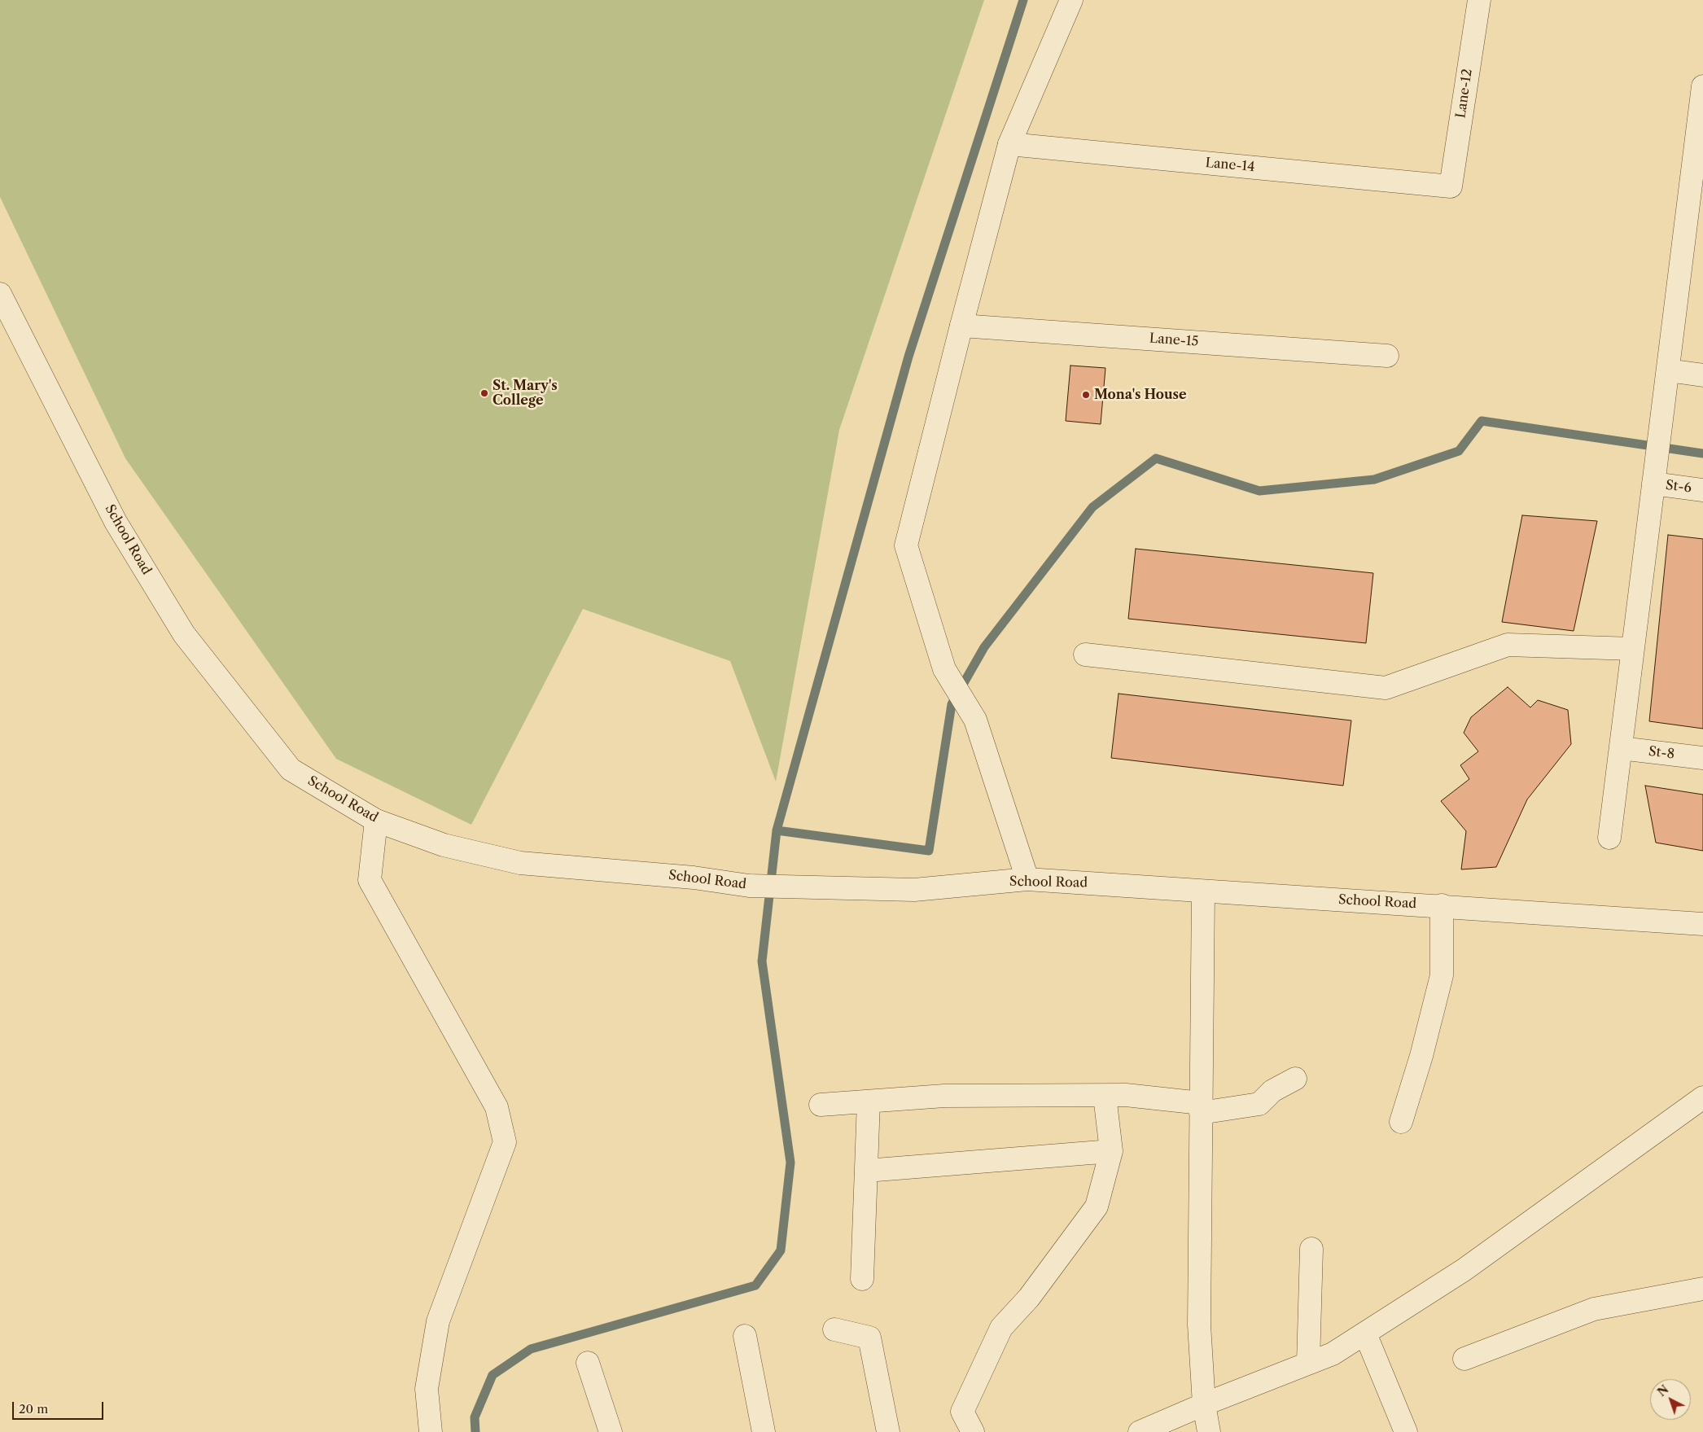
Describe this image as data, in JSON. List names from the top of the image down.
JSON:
{
  "streets": {
    "street": [
      "Lane-12",
      "Lane-14",
      "Lane-15",
      "St-6",
      "School Road",
      "St-8"
    ]
  },
  "crossings": [
    ["Lane-12", "Lane-14"]
  ],
  "places": ["St. Mary's College", "Mona's House"],
  "scale_bar": "20 m",
  "north": "top left"
}
